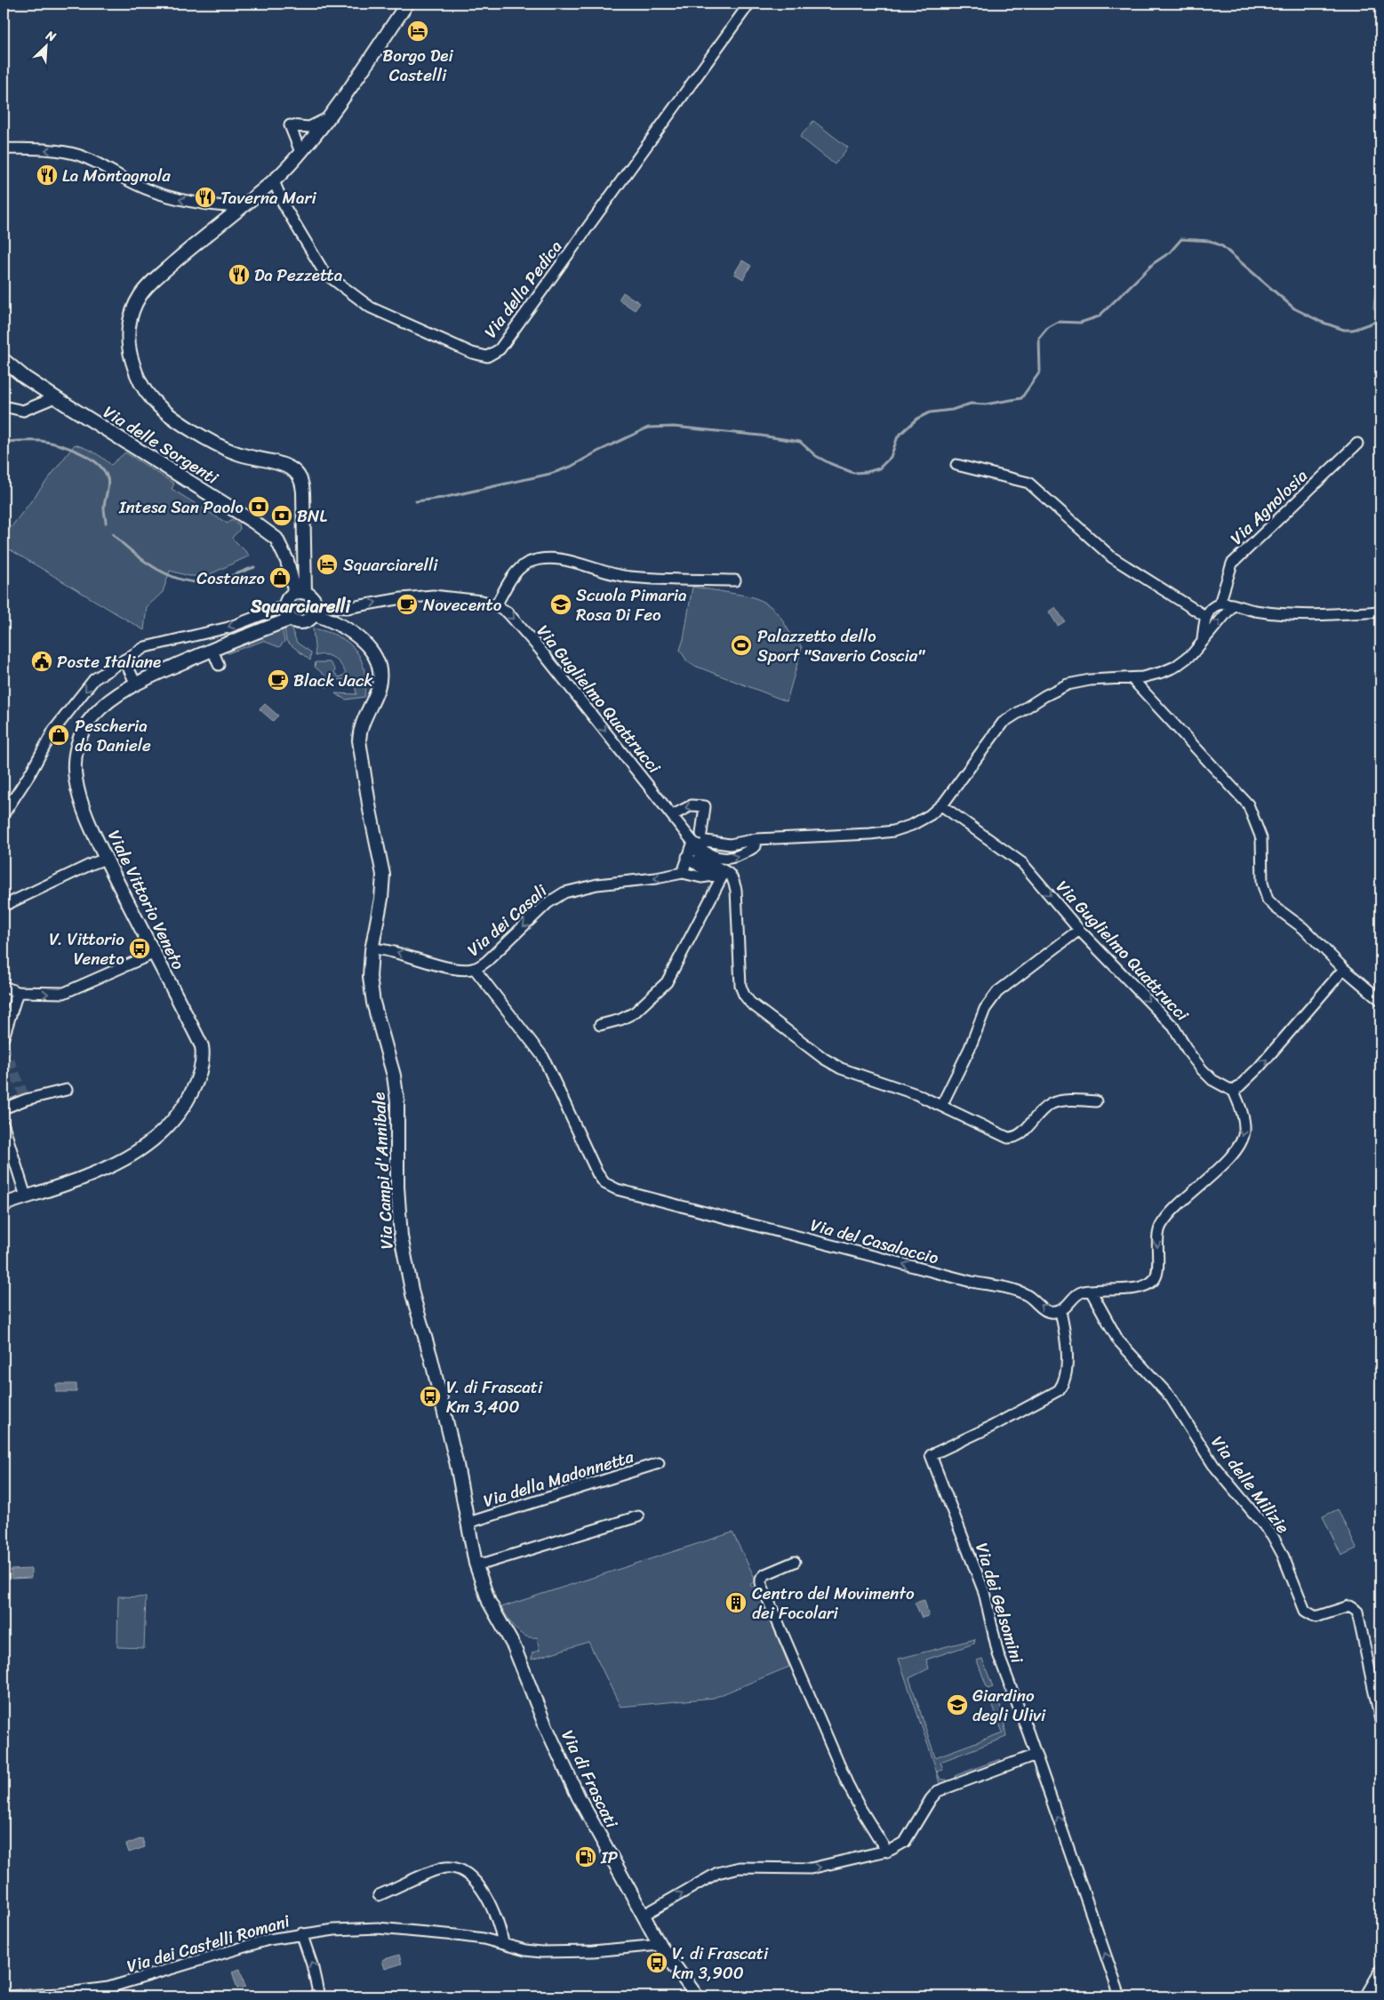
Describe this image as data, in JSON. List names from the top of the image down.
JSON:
{
  "streets": {
    "main road": [
      "Via delle Sorgenti",
      "Viale Vittorio Veneto",
      "Via Campi d'Annibale",
      "Via di Frascati"
    ],
    "street": [
      "Via della Pedica",
      "Via Agnolosia",
      "Via Guglielmo Quattrucci",
      "Via dei Casali",
      "Via del Casalaccio",
      "Via della Madonnetta",
      "Via delle Milizie",
      "Via dei Gelsomini",
      "Via dei Castelli Romani"
    ]
  },
  "crossings": [
    ["Via delle Sorgenti", "Via Guglielmo Quattrucci"],
    ["Via delle Sorgenti", "Viale Vittorio Veneto"],
    ["Via delle Sorgenti", "Via Campi d'Annibale"],
    ["Via Guglielmo Quattrucci", "Viale Vittorio Veneto"],
    ["Via Guglielmo Quattrucci", "Via Campi d'Annibale"],
    ["Viale Vittorio Veneto", "Via Campi d'Annibale"],
    ["Via dei Casali", "Via Campi d'Annibale"],
    ["Via dei Casali", "Via del Casalaccio"],
    ["Via Campi d'Annibale", "Via della Madonnetta"],
    ["Via Campi d'Annibale", "Via di Frascati"],
    ["Via del Casalaccio", "Via dei Gelsomini"],
    ["Via della Madonnetta", "Via di Frascati"],
    ["Via di Frascati", "Via dei Castelli Romani"]
  ],
  "one_way": ["Via Guglielmo Quattrucci", "Via dei Casali", "Via del Casalaccio"],
  "districts": ["Squarciarelli"],
  "places": {
    "hotel": ["Borgo Dei Castelli", "Squarciarelli"],
    "restaurant": ["La Montagnola", "Taverna Mari", "Da Pezzetta"],
    "bank": ["Intesa San Paolo", "BNL"],
    "shop": ["Costanzo", "Pescheria da Daniele"],
    "cafe": ["Novecento", "Black Jack"],
    "school or university": ["Scuola Pimaria Rosa Di Feo", "Giardino degli Ulivi"],
    "sports": ["Palazzetto dello Sport \"Saverio Coscia\""],
    "public building": ["Poste Italiane"],
    "bus stop": ["V. Vittorio Veneto", "V. di Frascati Km 3,400", "V. di Frascati km 3,900"],
    "building": ["Centro del Movimento dei Focolari"],
    "fuel station": ["IP"]
  },
  "north": "top right"
}
